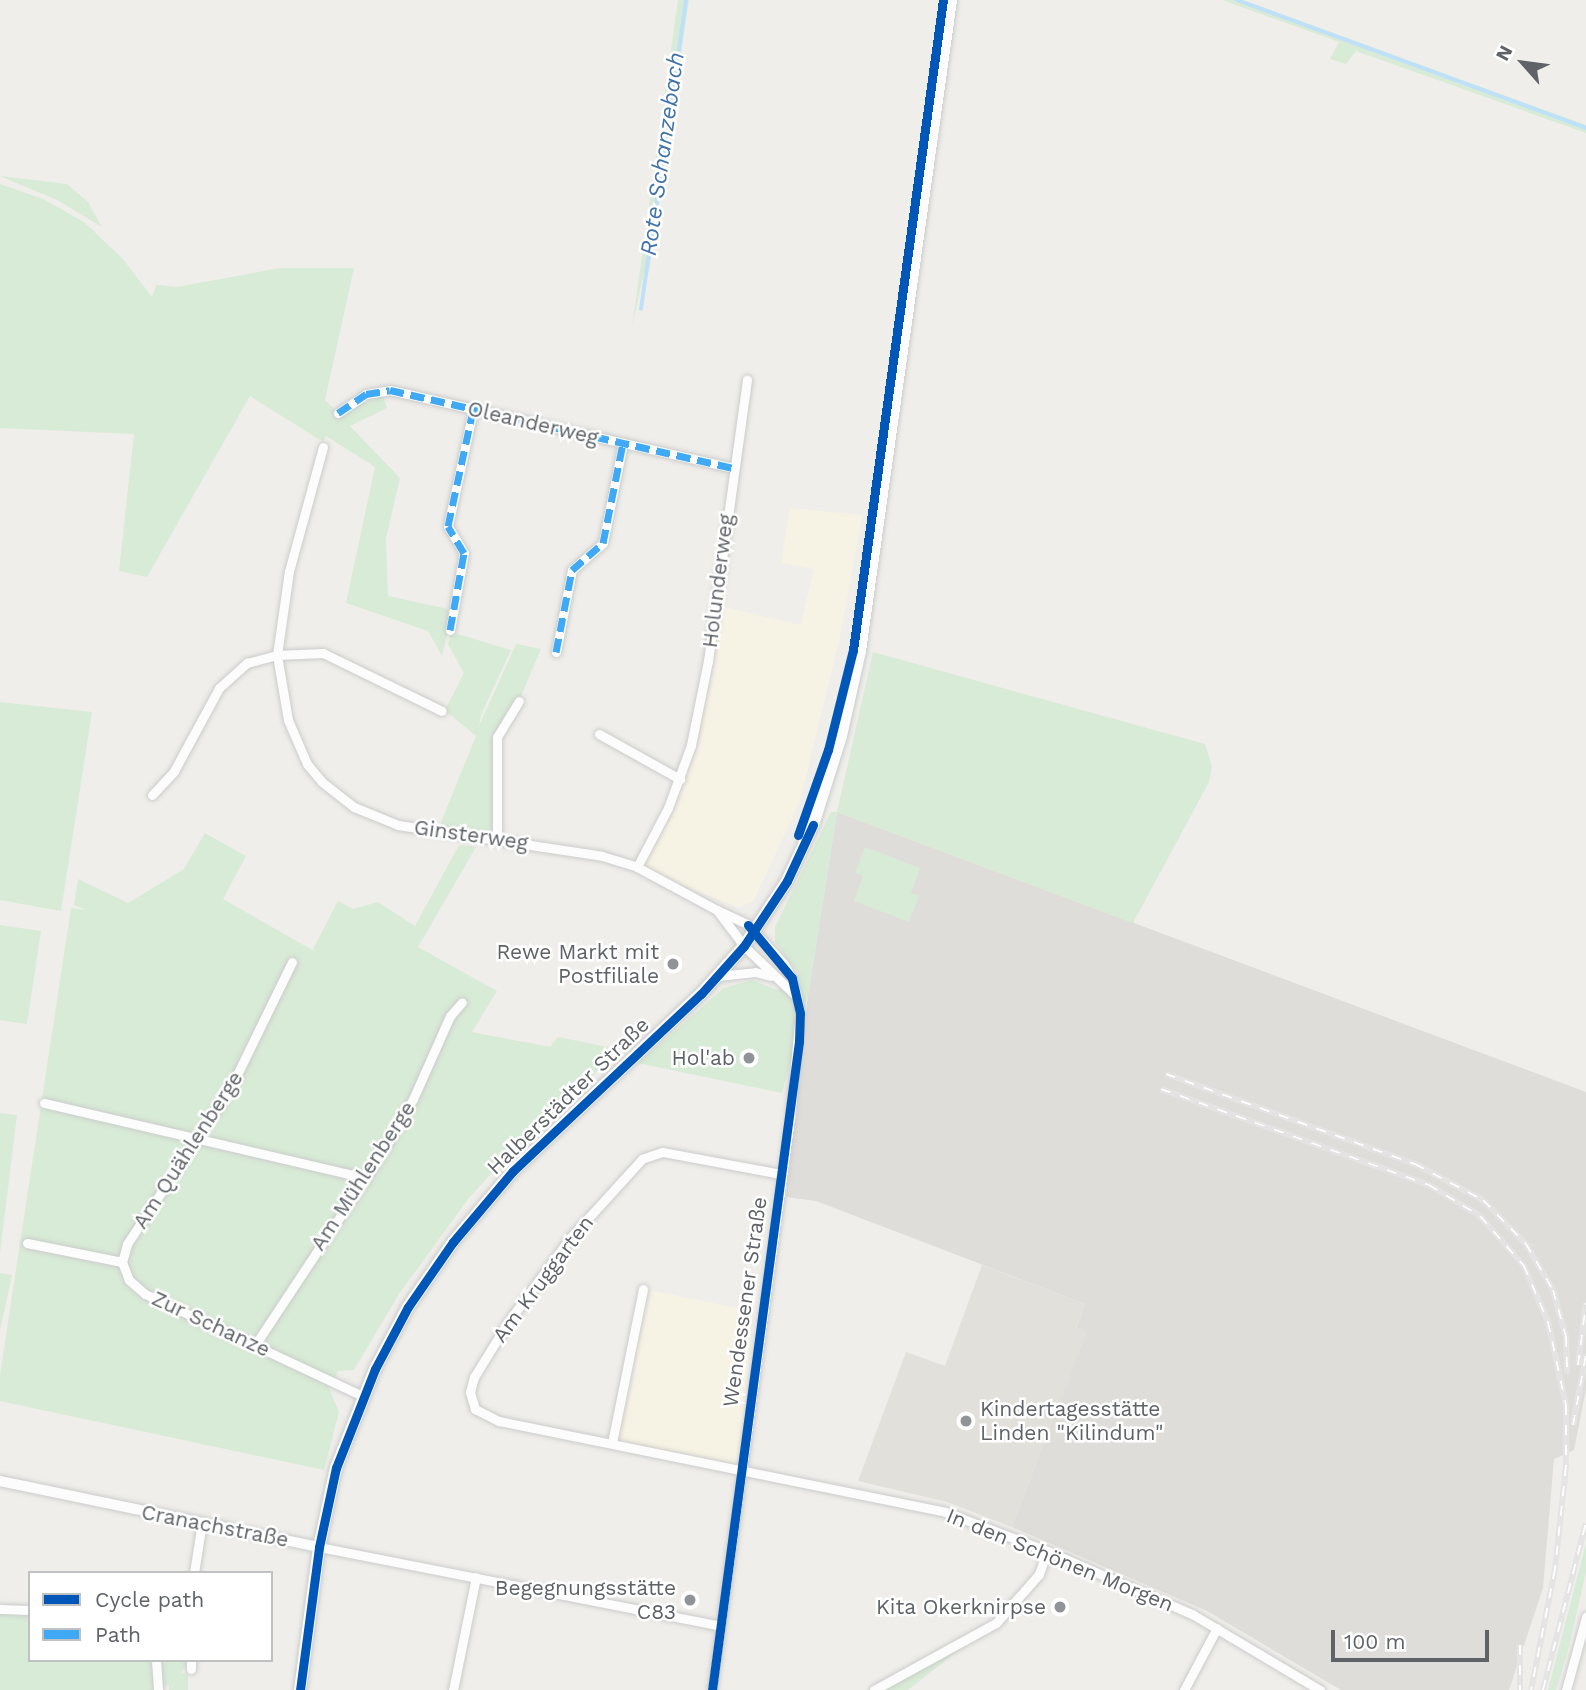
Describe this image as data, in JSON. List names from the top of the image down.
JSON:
{
  "streets": {
    "main road": ["Halberstädter Straße"],
    "street": [
      "Oleanderweg",
      "Holunderweg",
      "Ginsterweg",
      "Am Quählenberge",
      "Am Mühlenberge",
      "Am Kruggarten",
      "Wendessener Straße",
      "Zur Schanze",
      "Cranachstraße",
      "In den Schönen Morgen"
    ]
  },
  "crossings": [
    ["Oleanderweg", "Holunderweg"],
    ["Holunderweg", "Ginsterweg"],
    ["Ginsterweg", "Halberstädter Straße"],
    ["Ginsterweg", "Wendessener Straße"],
    ["Halberstädter Straße", "Wendessener Straße"],
    ["Halberstädter Straße", "Zur Schanze"],
    ["Halberstädter Straße", "Cranachstraße"],
    ["Am Quählenberge", "Zur Schanze"],
    ["Am Mühlenberge", "Zur Schanze"],
    ["Am Kruggarten", "Wendessener Straße"],
    ["Am Kruggarten", "In den Schönen Morgen"],
    ["Wendessener Straße", "Cranachstraße"],
    ["Wendessener Straße", "In den Schönen Morgen"]
  ],
  "water": ["Rote Schanzebach"],
  "places": [
    "Rewe Markt mit Postfiliale",
    "Hol'ab",
    "Kindertagesstätte Linden \"Kilindum\"",
    "Begegnungsstätte C83",
    "Kita Okerknirpse"
  ],
  "legend": ["Cycle path", "Path"],
  "scale_bar": "100 m",
  "north": "top left"
}
